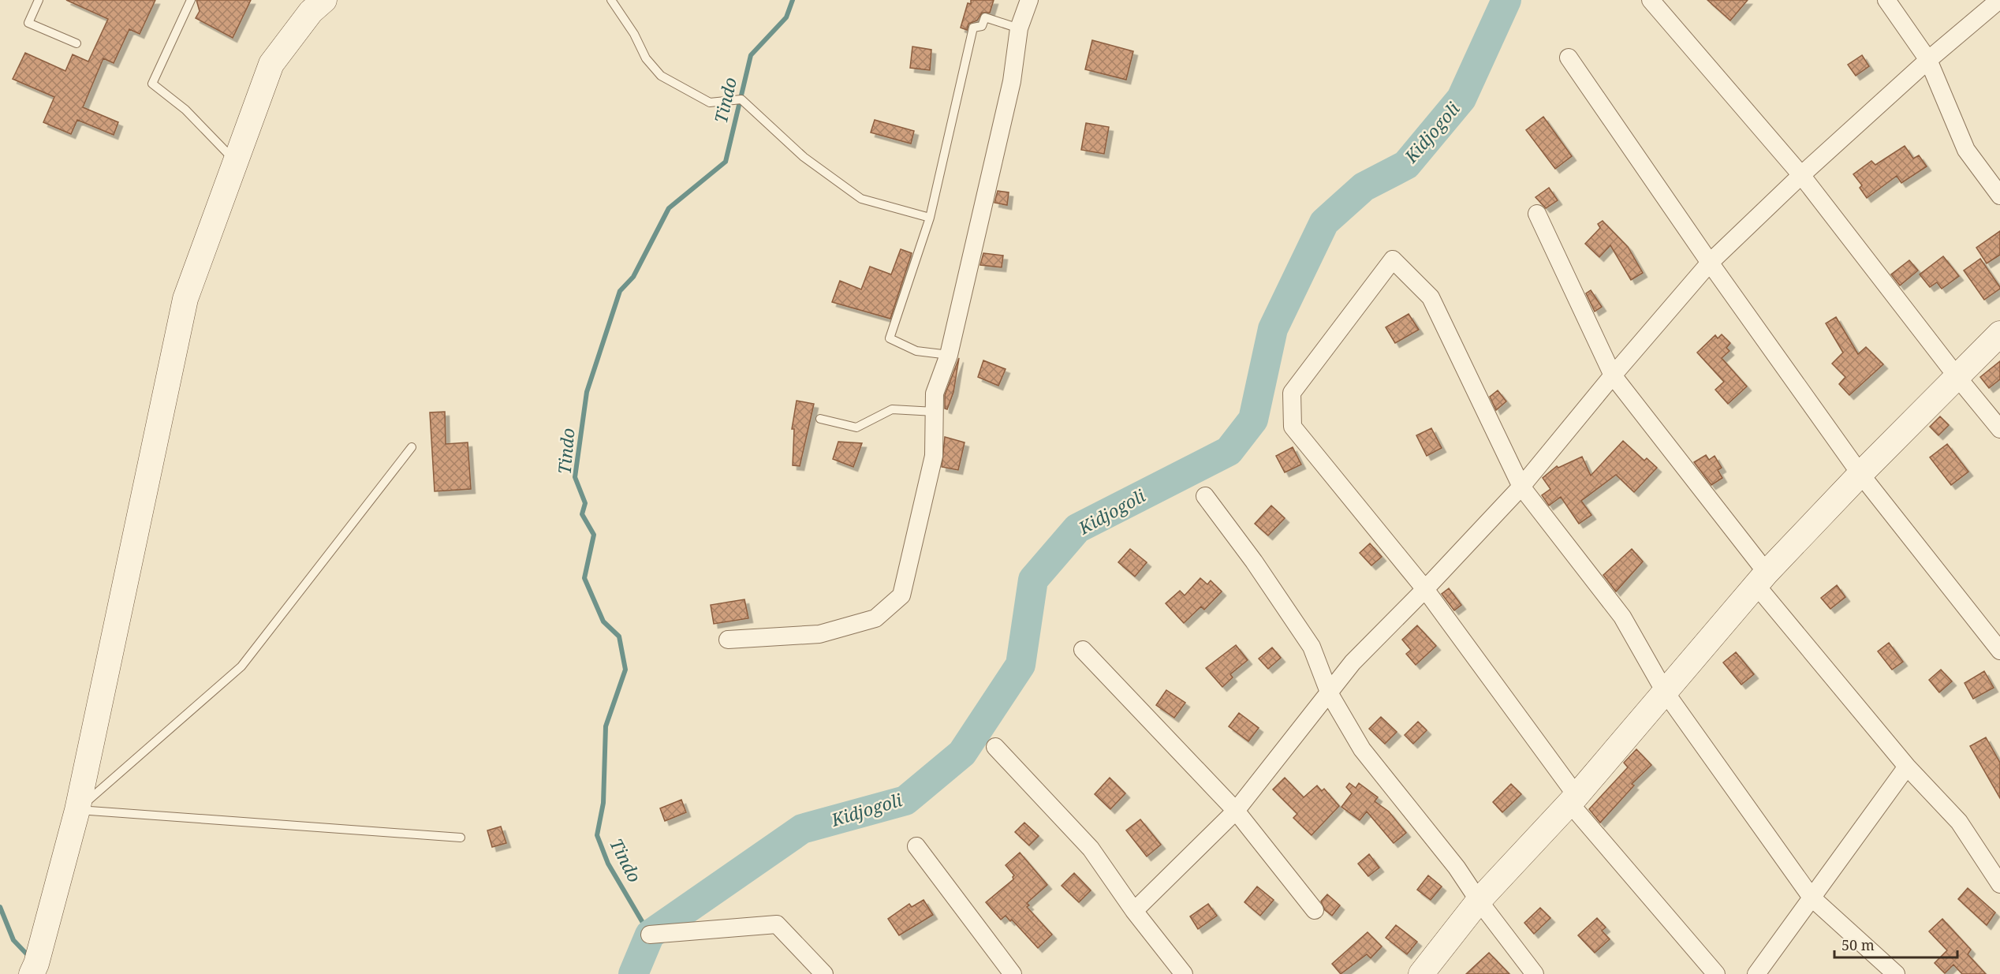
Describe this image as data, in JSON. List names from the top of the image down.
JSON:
{
  "water": ["Tindo", "Kidjogoli"],
  "scale_bar": "50 m"
}
